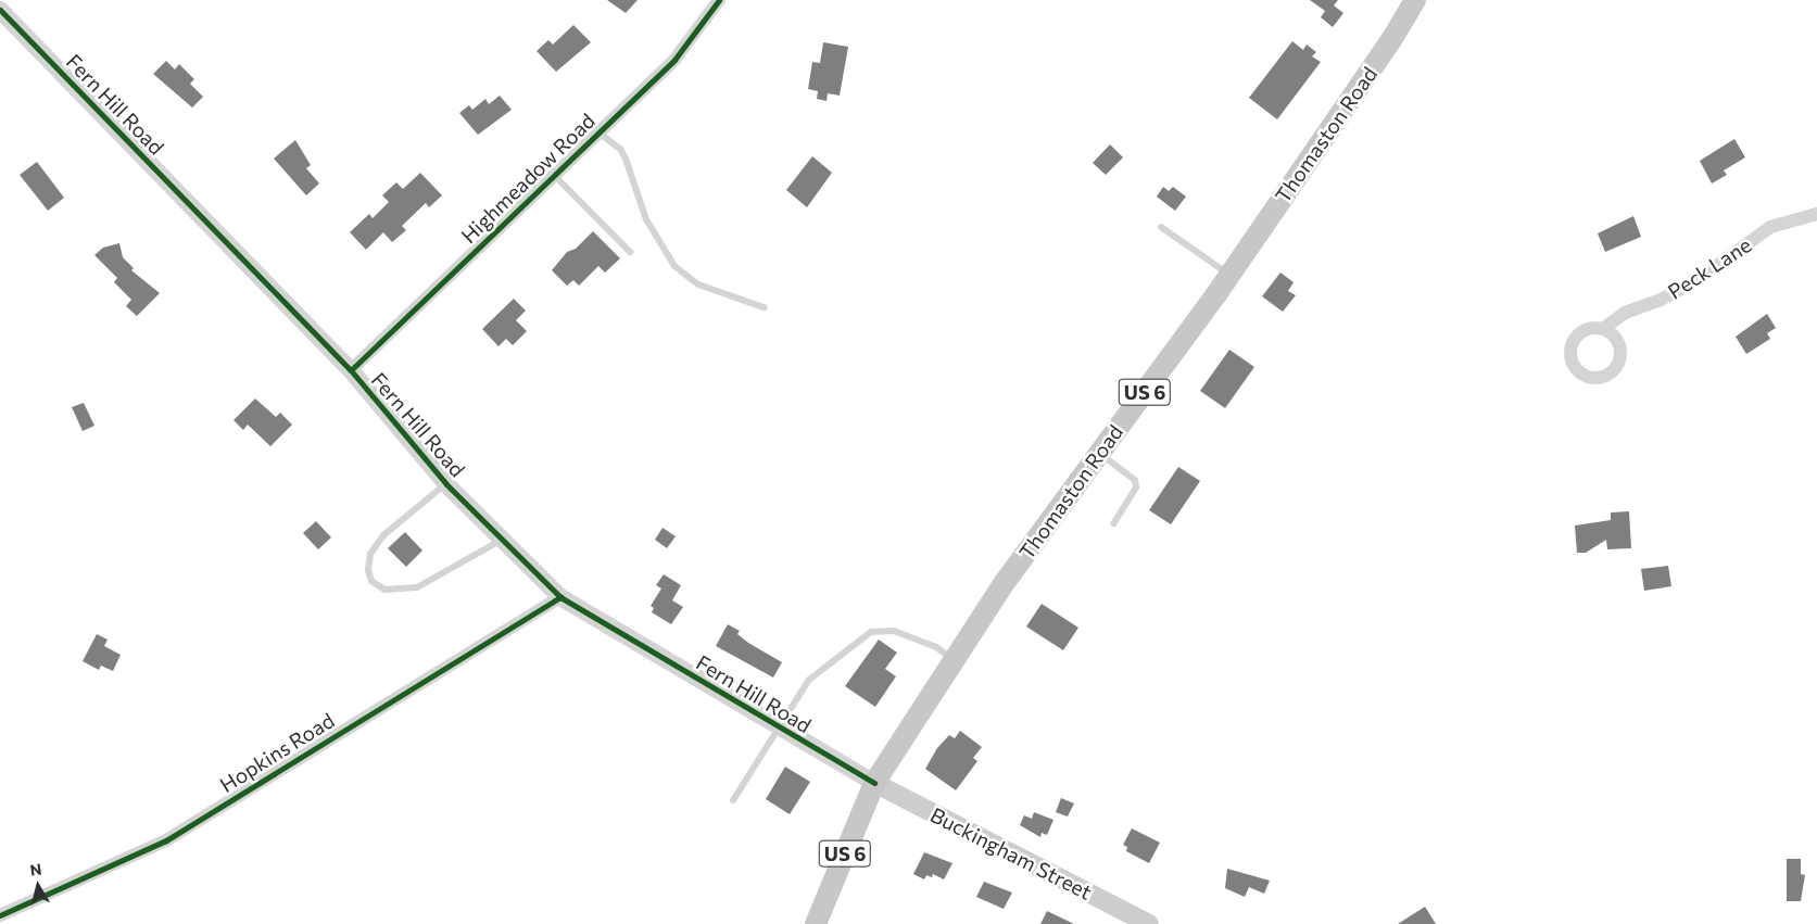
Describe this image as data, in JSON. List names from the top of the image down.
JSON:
{
  "streets": {
    "main road": ["Thomaston Road", "US 6", "Buckingham Street"],
    "street": [
      "Fern Hill Road",
      "Highmeadow Road",
      "Peck Lane",
      "Hopkins Road"
    ]
  },
  "crossings": [
    ["Fern Hill Road", "Thomaston Road"],
    ["Fern Hill Road", "Highmeadow Road"],
    ["Fern Hill Road", "Hopkins Road"],
    ["Fern Hill Road", "Buckingham Street"],
    ["Thomaston Road", "Buckingham Street"]
  ],
  "north": "top"
}
